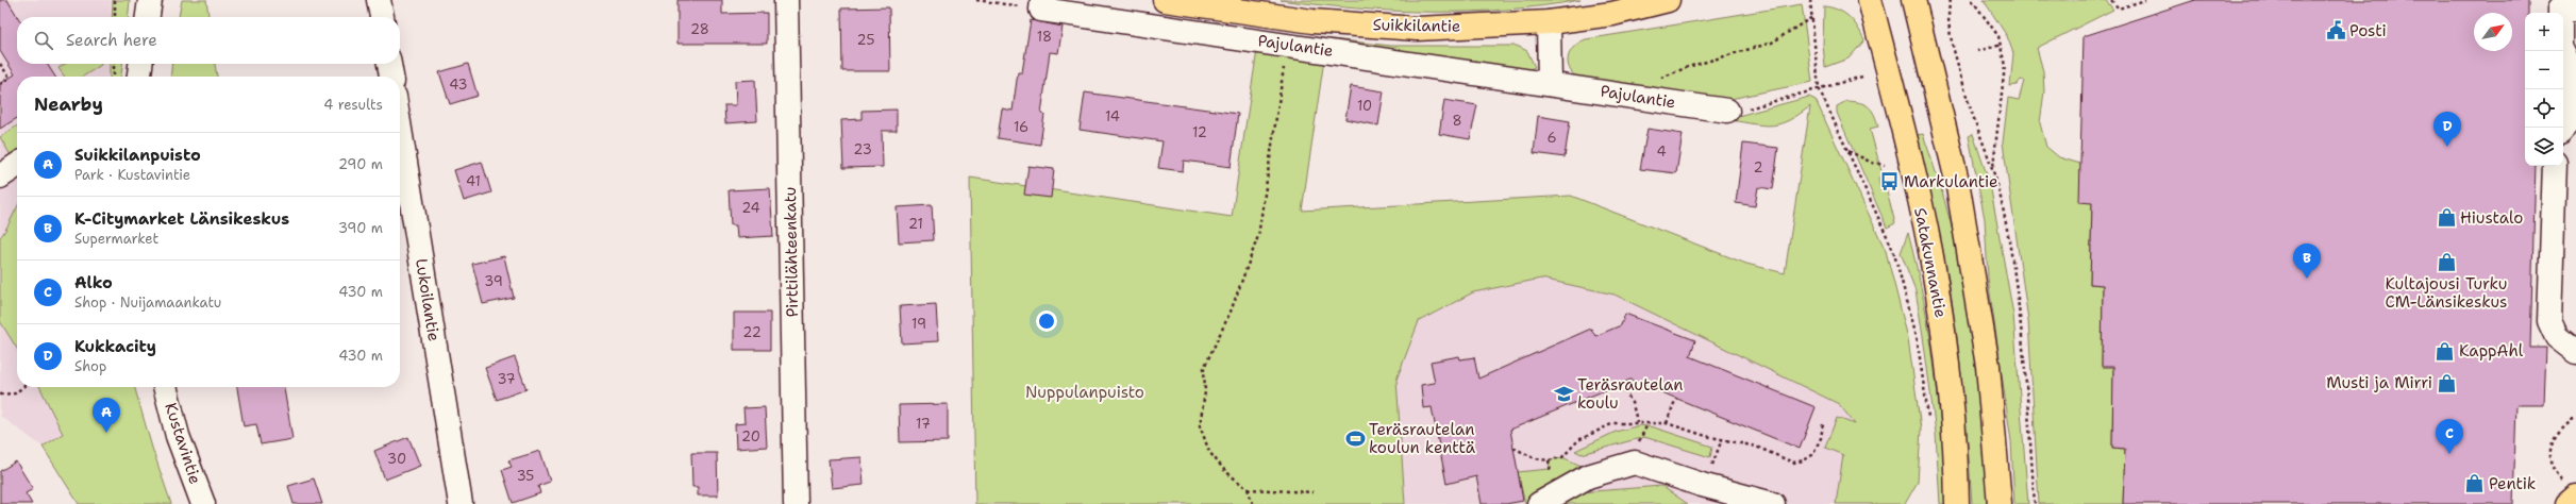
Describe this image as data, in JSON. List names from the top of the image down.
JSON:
{
  "streets": {
    "main road": ["Suikkilantie", "Satakunnantie"],
    "street": [
      "Pajulantie",
      "Pirttilähteenkatu",
      "Lukoilantie",
      "Kustavintie"
    ]
  },
  "parks": ["Nuppulanpuisto"],
  "places": {
    "public building": ["Posti"],
    "bus stop": ["Markulantie"],
    "shop": [
      "Hiustalo",
      "Kultajousi Turku CM-Länsikeskus",
      "KappAhl",
      "Musti ja Mirri",
      "Pentik"
    ],
    "school or university": ["Teräsrautelan koulu"],
    "sports": ["Teräsrautelan koulun kenttä"]
  },
  "house_numbers": [
    "28",
    "18",
    "25",
    "43",
    "10",
    "14",
    "8",
    "16",
    "12",
    "6",
    "23",
    "4",
    "2",
    "41",
    "24",
    "21",
    "39",
    "19",
    "22",
    "37",
    "17",
    "20",
    "30",
    "35"
  ],
  "north": "top right",
  "page": {
    "map_buttons": ["+", "−"],
    "search": "Search here",
    "heading": ["Nearby", "4 results"],
    "pins": [
      "D",
      "B",
      "A",
      "C"
    ],
    "list": [
      {
        "mark": "A",
        "name": "Suikkilanpuisto",
        "note": "Park · Kustavintie",
        "value": "290 m"
      },
      {
        "mark": "B",
        "name": "K-Citymarket Länsikeskus",
        "note": "Supermarket",
        "value": "390 m"
      },
      {
        "mark": "C",
        "name": "Alko",
        "note": "Shop · Nuijamaankatu",
        "value": "430 m"
      },
      {
        "mark": "D",
        "name": "Kukkacity",
        "note": "Shop",
        "value": "430 m"
      }
    ]
  }
}
